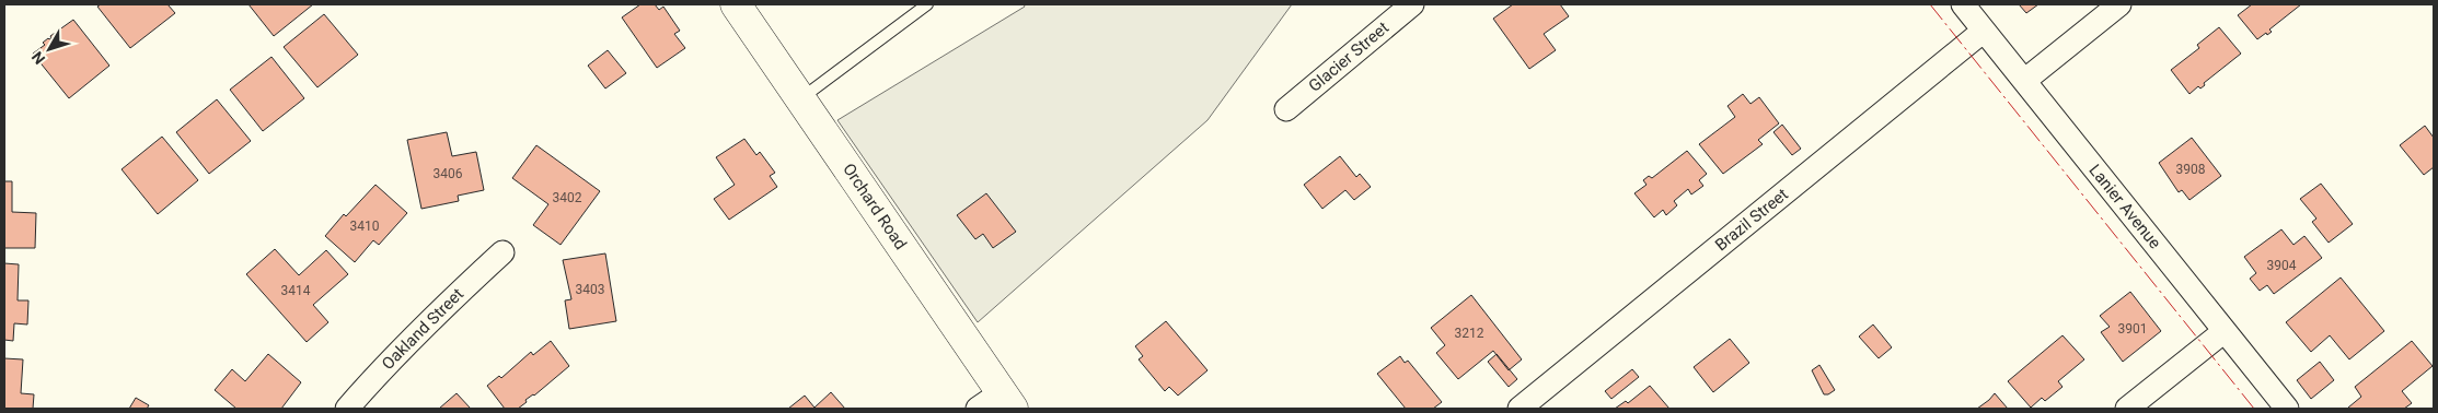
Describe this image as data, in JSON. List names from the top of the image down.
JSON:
{
  "streets": {
    "main road": ["Orchard Road"],
    "street": [
      "Glacier Street",
      "Lanier Avenue",
      "Brazil Street",
      "Oakland Street"
    ]
  },
  "crossings": [
    ["Lanier Avenue", "Brazil Street"]
  ],
  "house_numbers": [
    "3908",
    "3406",
    "3402",
    "3410",
    "3904",
    "3403",
    "3414",
    "3901",
    "3212"
  ],
  "north": "bottom left"
}
